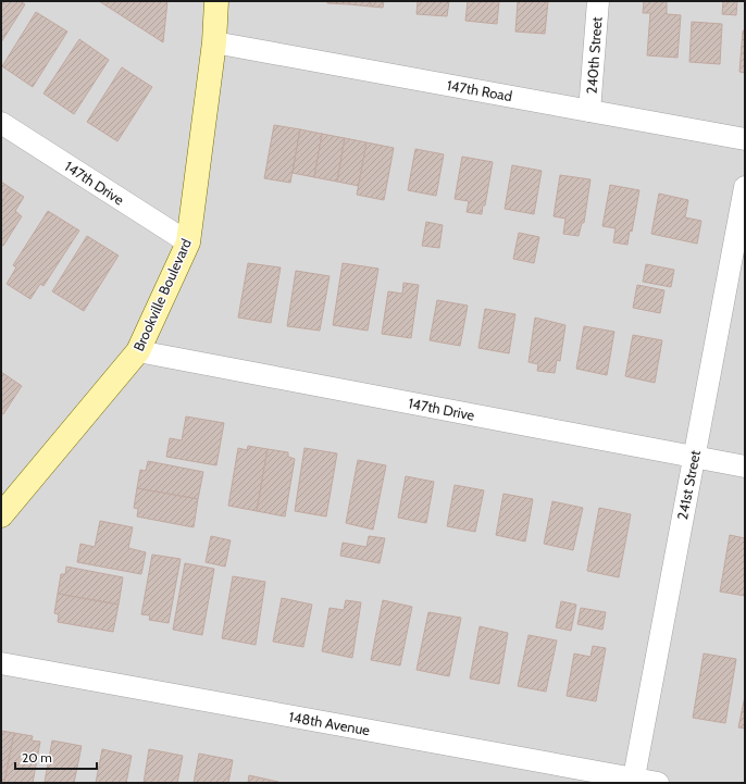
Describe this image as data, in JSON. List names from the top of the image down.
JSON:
{
  "streets": {
    "street": [
      "240th Street",
      "147th Road",
      "147th Drive",
      "Brookville Boulevard",
      "241st Street",
      "148th Avenue"
    ]
  },
  "crossings": [
    ["240th Street", "147th Road"],
    ["147th Road", "Brookville Boulevard"],
    ["147th Drive", "Brookville Boulevard"],
    ["147th Drive", "241st Street"],
    ["241st Street", "148th Avenue"]
  ],
  "scale_bar": "20 m"
}
